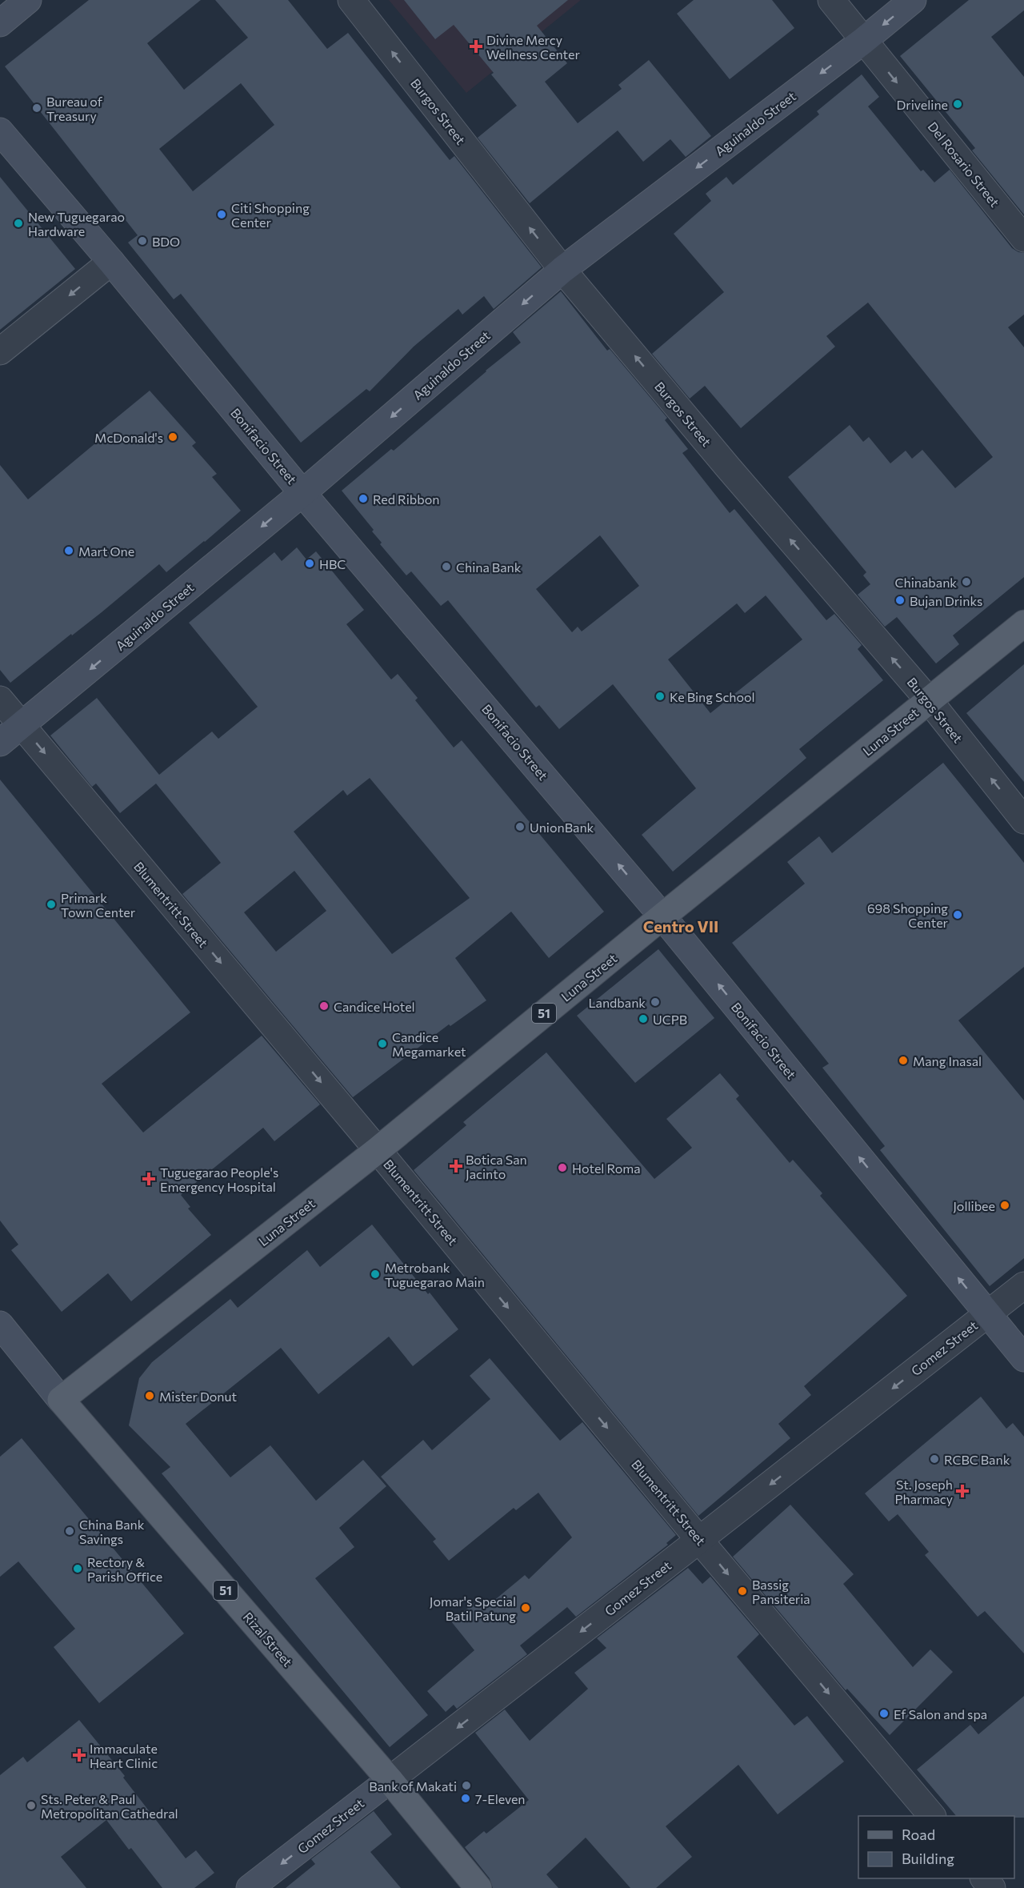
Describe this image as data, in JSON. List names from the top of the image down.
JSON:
{
  "streets": {
    "main road": ["Luna Street", "51", "Rizal Street"],
    "street": [
      "Burgos Street",
      "Aguinaldo Street",
      "Del Rosario Street",
      "Bonifacio Street",
      "Blumentritt Street",
      "Gomez Street"
    ]
  },
  "crossings": [
    ["Burgos Street", "Aguinaldo Street"],
    ["Burgos Street", "Luna Street"],
    ["Aguinaldo Street", "Del Rosario Street"],
    ["Aguinaldo Street", "Bonifacio Street"],
    ["Aguinaldo Street", "Blumentritt Street"],
    ["Bonifacio Street", "Luna Street"],
    ["Bonifacio Street", "Gomez Street"],
    ["Luna Street", "Blumentritt Street"],
    ["Luna Street", "Rizal Street"],
    ["Blumentritt Street", "Gomez Street"],
    ["Gomez Street", "Rizal Street"]
  ],
  "one_way": [
    "Burgos Street",
    "Aguinaldo Street",
    "Del Rosario Street",
    "Bonifacio Street",
    "Blumentritt Street",
    "Gomez Street"
  ],
  "districts": ["Centro VII"],
  "places": {
    "health": [
      "Divine Mercy Wellness Center",
      "Botica San Jacinto",
      "Tuguegarao People's Emergency Hospital",
      "St. Joseph Pharmacy",
      "Immaculate Heart Clinic"
    ],
    "other": [
      "Driveline",
      "Bureau of Treasury",
      "Citi Shopping Center",
      "New Tuguegarao Hardware",
      "BDO",
      "McDonald's",
      "Red Ribbon",
      "Mart One",
      "HBC",
      "China Bank",
      "Chinabank",
      "Bujan Drinks",
      "Ke Bing School",
      "UnionBank",
      "Primark Town Center",
      "698 Shopping Center",
      "Landbank",
      "Candice Hotel",
      "UCPB",
      "Candice Megamarket",
      "Mang Inasal",
      "Hotel Roma",
      "Jollibee",
      "Metrobank Tuguegarao Main",
      "Mister Donut",
      "RCBC Bank",
      "China Bank Savings",
      "Rectory & Parish Office",
      "Bassig Pansiteria",
      "Jomar's Special Batil Patung",
      "Ef Salon and spa",
      "Bank of Makati",
      "7-Eleven",
      "Sts. Peter & Paul Metropolitan Cathedral"
    ]
  },
  "legend": ["Road", "Building"]
}
